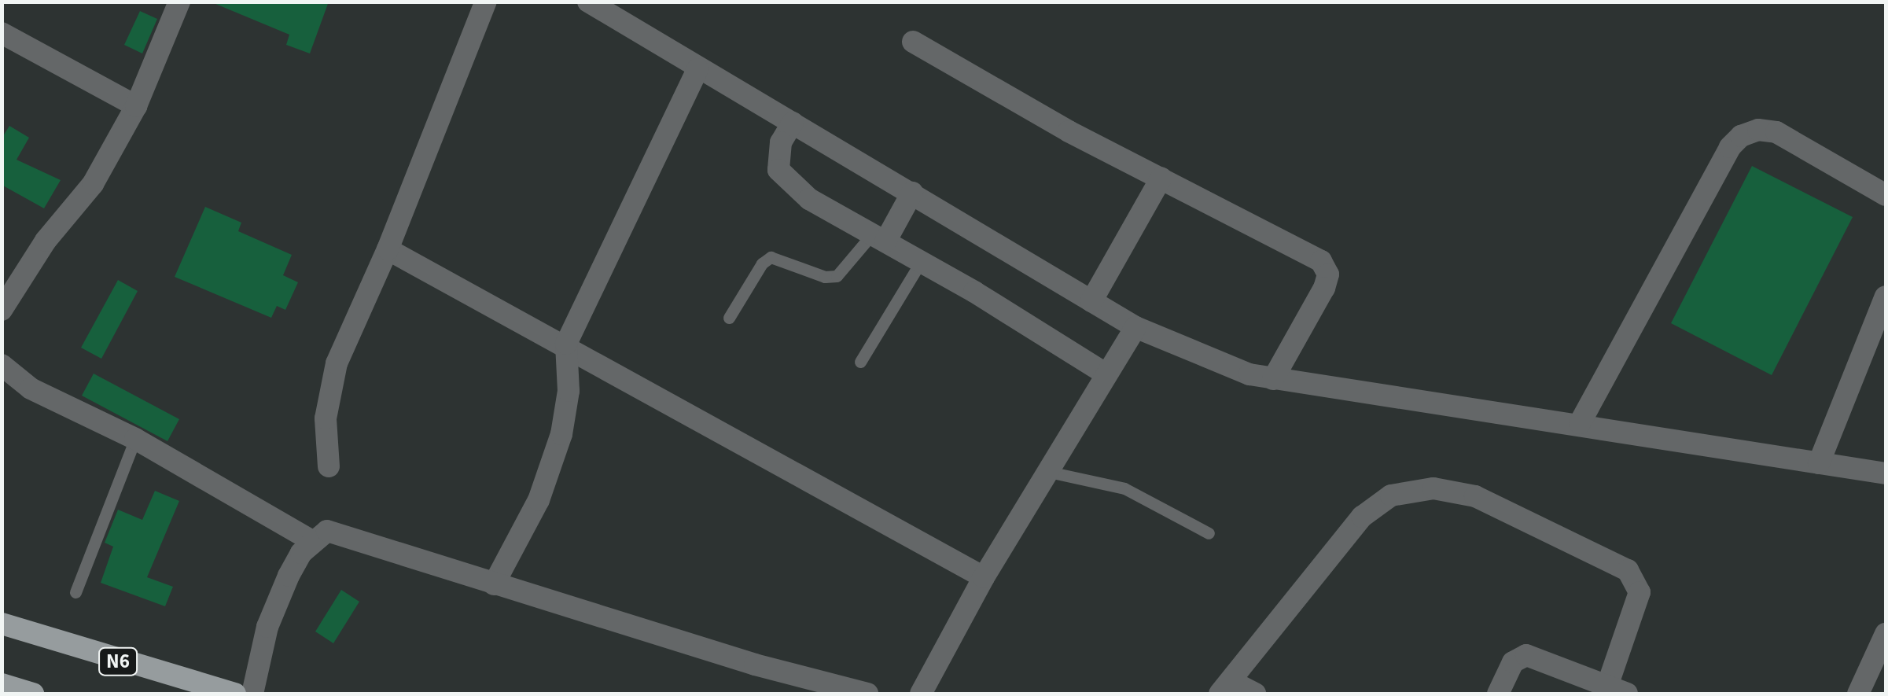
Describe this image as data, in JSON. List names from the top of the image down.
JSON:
{
  "streets": {
    "main road": ["N6"]
  }
}
